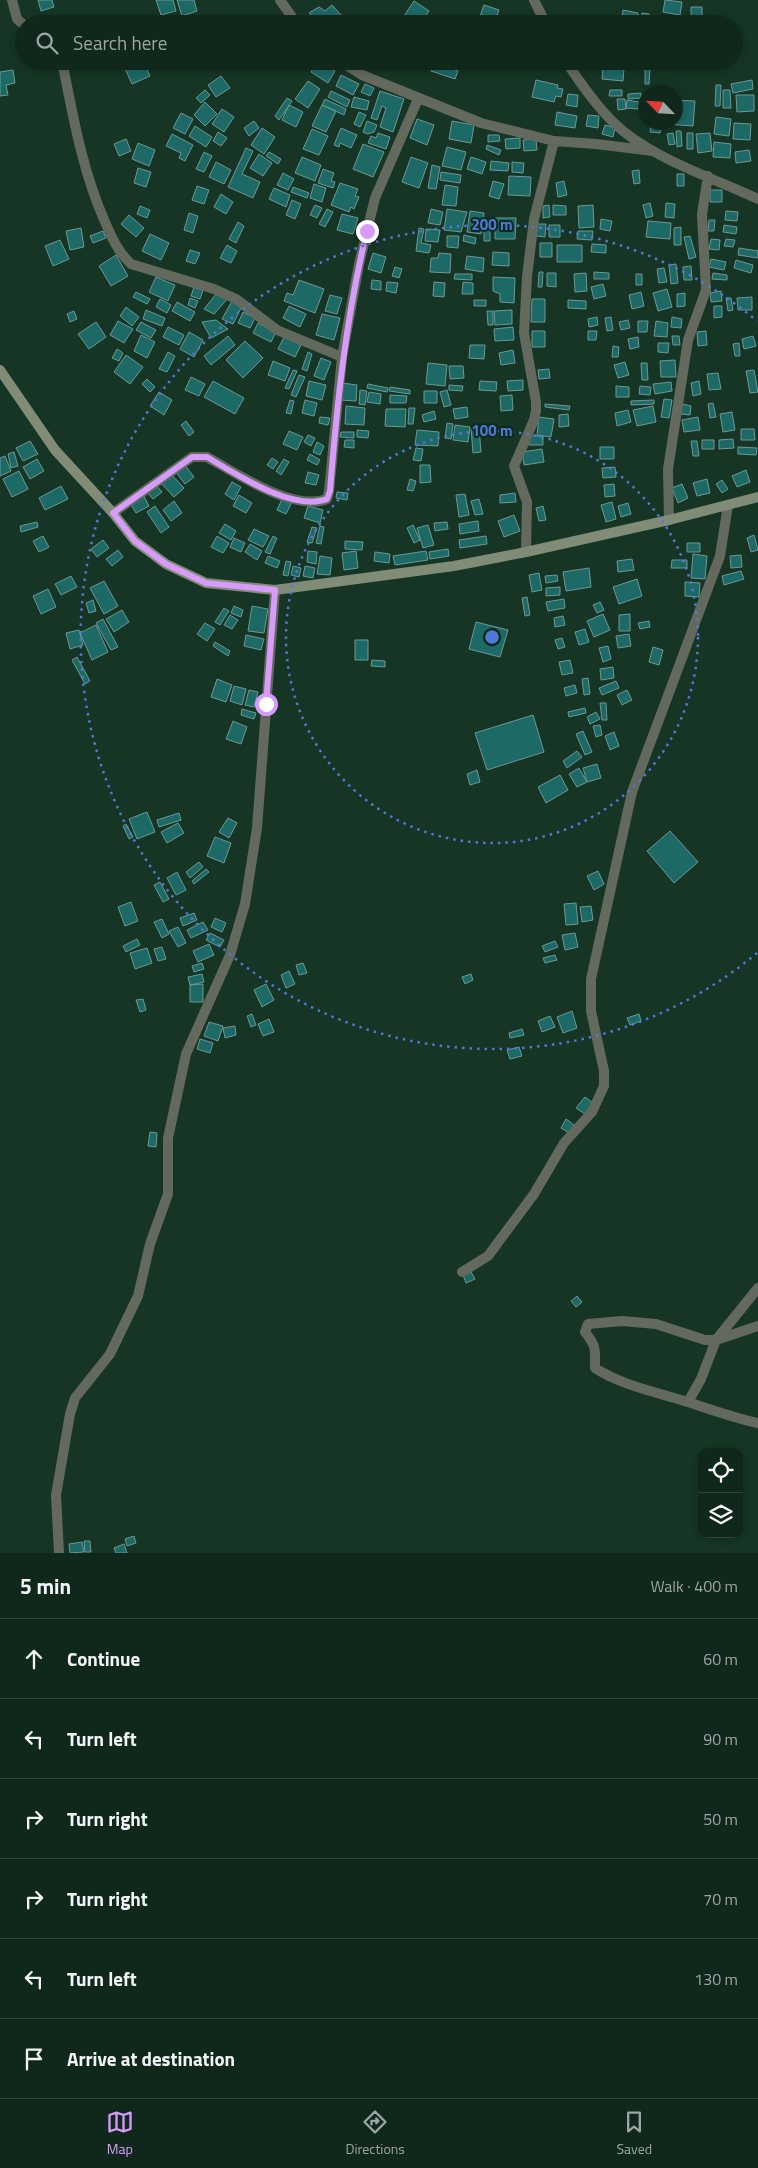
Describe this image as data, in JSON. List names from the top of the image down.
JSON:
{
  "north": "top left",
  "page": {
    "search": "Search here",
    "heading": ["5 min", "Walk · 400 m"],
    "list": [
      ["Continue", "60 m"],
      ["Turn left", "90 m"],
      ["Turn right", "50 m"],
      ["Turn right", "70 m"],
      ["Turn left", "130 m"],
      "Arrive at destination"
    ],
    "nav": ["Map", "Directions", "Saved"]
  },
  "rings": ["200 m", "100 m"]
}
